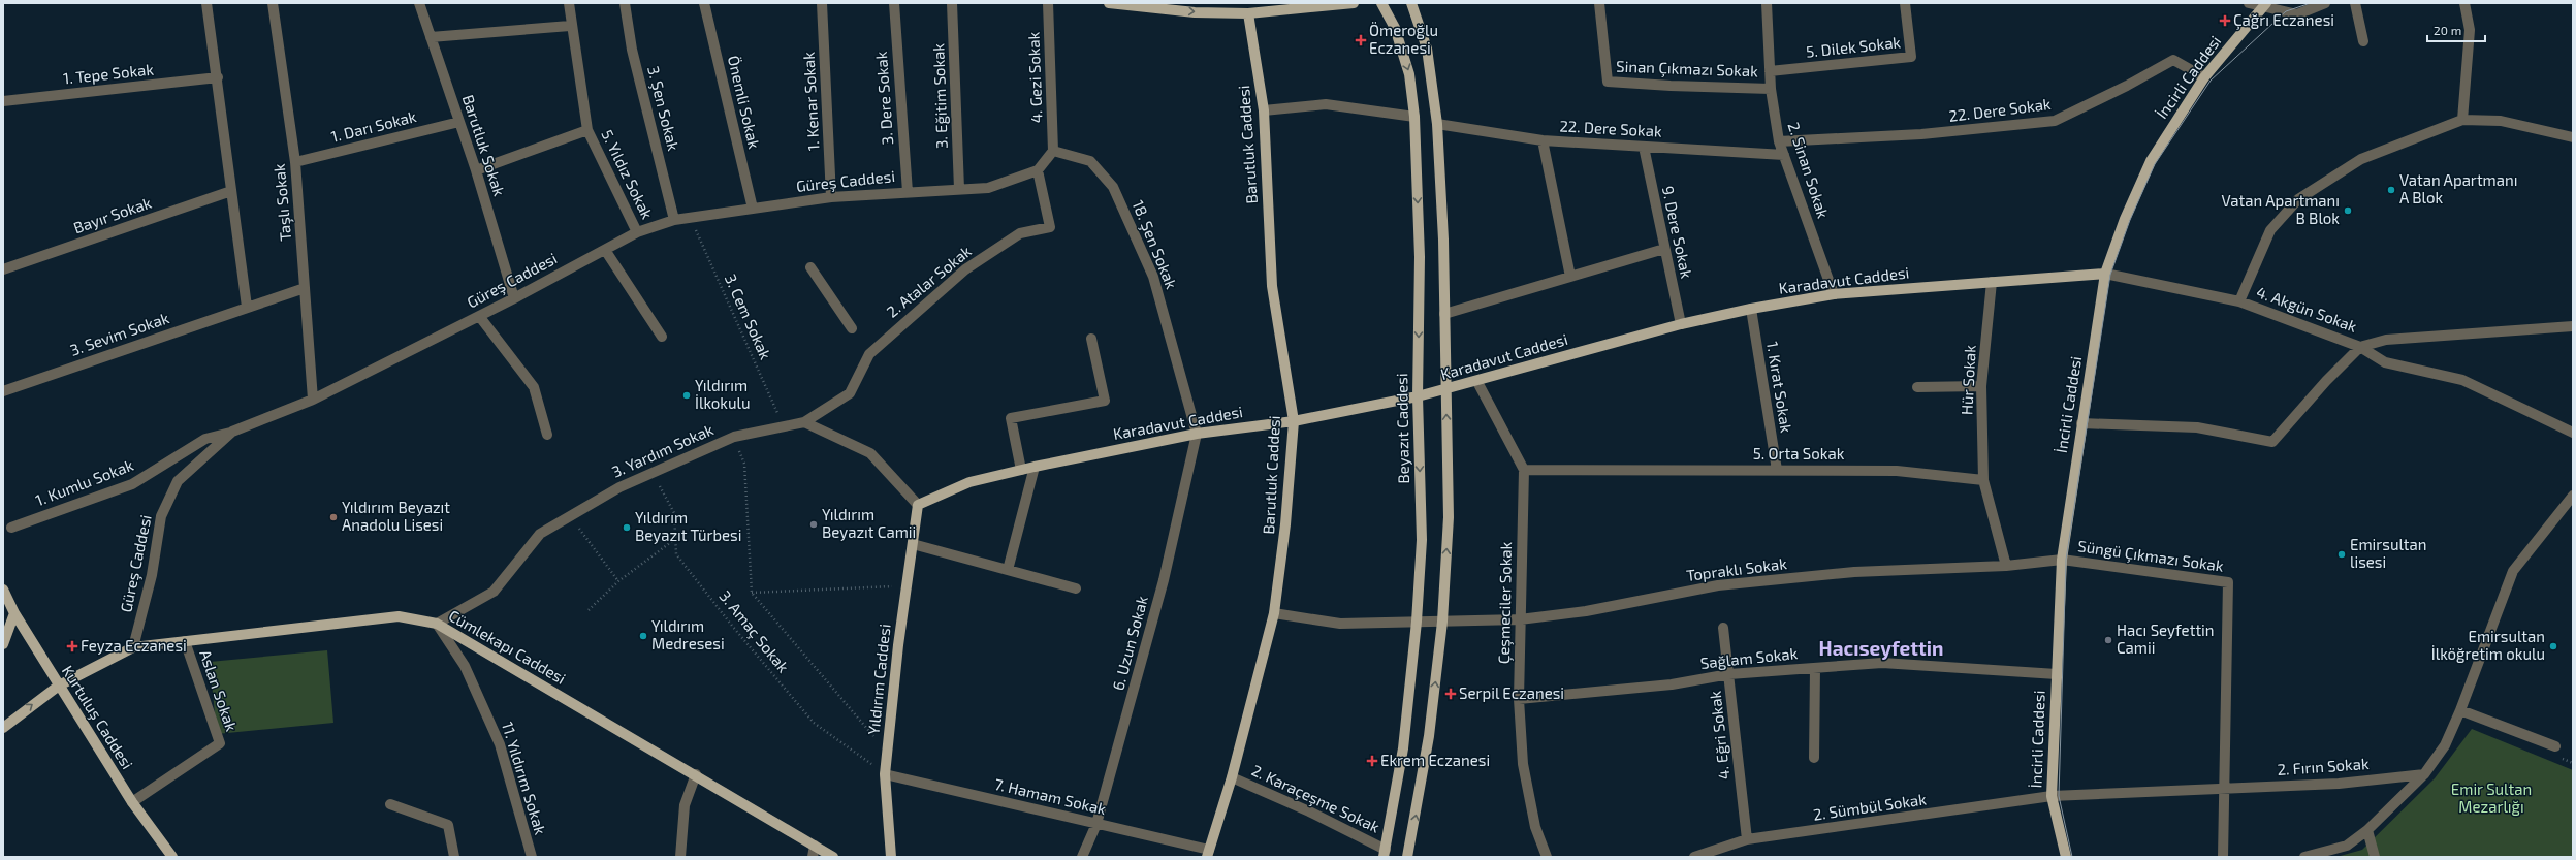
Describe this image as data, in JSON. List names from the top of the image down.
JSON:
{
  "streets": {
    "main road": [
      "İncirli Caddesi",
      "Barutluk Caddesi",
      "Karadavut Caddesi",
      "Beyazıt Caddesi",
      "Cümlekapı Caddesi",
      "Yıldırım Caddesi",
      "Kurtuluş Caddesi"
    ],
    "street": [
      "5. Dilek Sokak",
      "Sinan Çıkmazı Sokak",
      "1. Tepe Sokak",
      "4. Gezi Sokak",
      "3. Eğitim Sokak",
      "3. Dere Sokak",
      "1. Kenar Sokak",
      "Önemli Sokak",
      "3. Şen Sokak",
      "22. Dere Sokak",
      "1. Darı Sokak",
      "Barutluk Sokak",
      "2. Sinan Sokak",
      "5. Yıldız Sokak",
      "Güreş Caddesi",
      "Taşlı Sokak",
      "Bayır Sokak",
      "9. Dere Sokak",
      "18. Şen Sokak",
      "2. Atalar Sokak",
      "4. Akgün Sokak",
      "3. Sevim Sokak",
      "Hür Sokak",
      "1. Kırat Sokak",
      "3. Yardım Sokak",
      "5. Orta Sokak",
      "1. Kumlu Sokak",
      "Süngü Çıkmazı Sokak",
      "Topraklı Sokak",
      "Çeşmeciler Sokak",
      "6. Uzun Sokak",
      "Sağlam Sokak",
      "Aslan Sokak",
      "4. Eğri Sokak",
      "2. Fırın Sokak",
      "11. Yıldırım Sokak",
      "7. Hamam Sokak",
      "2. Karaçeşme Sokak",
      "2. Sümbül Sokak"
    ],
    "path": ["3. Cem Sokak", "3. Amaç Sokak"]
  },
  "crossings": [
    ["5. Dilek Sokak", "2. Sinan Sokak"],
    ["Sinan Çıkmazı Sokak", "2. Sinan Sokak"],
    ["4. Gezi Sokak", "18. Şen Sokak"],
    ["İncirli Caddesi", "22. Dere Sokak"],
    ["İncirli Caddesi", "Karadavut Caddesi"],
    ["İncirli Caddesi", "4. Akgün Sokak"],
    ["İncirli Caddesi", "Süngü Çıkmazı Sokak"],
    ["İncirli Caddesi", "Topraklı Sokak"],
    ["İncirli Caddesi", "Sağlam Sokak"],
    ["İncirli Caddesi", "2. Fırın Sokak"],
    ["İncirli Caddesi", "2. Sümbül Sokak"],
    ["3. Eğitim Sokak", "Güreş Caddesi"],
    ["3. Dere Sokak", "Güreş Caddesi"],
    ["1. Kenar Sokak", "Güreş Caddesi"],
    ["Önemli Sokak", "Güreş Caddesi"],
    ["3. Şen Sokak", "Güreş Caddesi"],
    ["22. Dere Sokak", "2. Sinan Sokak"],
    ["22. Dere Sokak", "9. Dere Sokak"],
    ["1. Darı Sokak", "Barutluk Sokak"],
    ["1. Darı Sokak", "Taşlı Sokak"],
    ["Barutluk Caddesi", "Karadavut Caddesi"],
    ["Barutluk Caddesi", "Topraklı Sokak"],
    ["Barutluk Caddesi", "7. Hamam Sokak"],
    ["Barutluk Caddesi", "2. Karaçeşme Sokak"],
    ["Barutluk Sokak", "5. Yıldız Sokak"],
    ["Barutluk Sokak", "Güreş Caddesi"],
    ["2. Sinan Sokak", "Karadavut Caddesi"],
    ["5. Yıldız Sokak", "Güreş Caddesi"],
    ["Güreş Caddesi", "Taşlı Sokak"],
    ["Güreş Caddesi", "2. Atalar Sokak"],
    ["Güreş Caddesi", "3. Cem Sokak"],
    ["Güreş Caddesi", "1. Kumlu Sokak"],
    ["Güreş Caddesi", "Cümlekapı Caddesi"],
    ["Taşlı Sokak", "3. Sevim Sokak"],
    ["9. Dere Sokak", "Karadavut Caddesi"],
    ["18. Şen Sokak", "Karadavut Caddesi"],
    ["18. Şen Sokak", "6. Uzun Sokak"],
    ["Karadavut Caddesi", "4. Akgün Sokak"],
    ["Karadavut Caddesi", "Hür Sokak"],
    ["Karadavut Caddesi", "1. Kırat Sokak"],
    ["Karadavut Caddesi", "Beyazıt Caddesi"],
    ["Karadavut Caddesi", "Çeşmeciler Sokak"],
    ["Karadavut Caddesi", "6. Uzun Sokak"],
    ["Karadavut Caddesi", "Yıldırım Caddesi"],
    ["2. Atalar Sokak", "3. Yardım Sokak"],
    ["3. Cem Sokak", "3. Yardım Sokak"],
    ["Hür Sokak", "5. Orta Sokak"],
    ["1. Kırat Sokak", "5. Orta Sokak"],
    ["Beyazıt Caddesi", "Topraklı Sokak"],
    ["Beyazıt Caddesi", "2. Karaçeşme Sokak"],
    ["3. Yardım Sokak", "3. Amaç Sokak"],
    ["3. Yardım Sokak", "Cümlekapı Caddesi"],
    ["3. Yardım Sokak", "11. Yıldırım Sokak"],
    ["5. Orta Sokak", "Çeşmeciler Sokak"],
    ["Süngü Çıkmazı Sokak", "Topraklı Sokak"],
    ["Süngü Çıkmazı Sokak", "2. Fırın Sokak"],
    ["Topraklı Sokak", "Çeşmeciler Sokak"],
    ["Çeşmeciler Sokak", "Sağlam Sokak"],
    ["3. Amaç Sokak", "Yıldırım Caddesi"],
    ["3. Amaç Sokak", "7. Hamam Sokak"],
    ["6. Uzun Sokak", "7. Hamam Sokak"],
    ["Cümlekapı Caddesi", "Aslan Sokak"],
    ["Cümlekapı Caddesi", "Kurtuluş Caddesi"],
    ["Cümlekapı Caddesi", "11. Yıldırım Sokak"],
    ["Sağlam Sokak", "4. Eğri Sokak"],
    ["Yıldırım Caddesi", "7. Hamam Sokak"],
    ["Aslan Sokak", "Kurtuluş Caddesi"],
    ["4. Eğri Sokak", "2. Sümbül Sokak"],
    ["2. Fırın Sokak", "2. Sümbül Sokak"]
  ],
  "districts": ["Hacıseyfettin"],
  "parks": ["Emir Sultan Mezarlığı"],
  "places": {
    "health": [
      "Çağrı Eczanesi",
      "Ömeroğlu Eczanesi",
      "Feyza Eczanesi",
      "Serpil Eczanesi",
      "Ekrem Eczanesi"
    ],
    "other": [
      "Vatan Apartmanı A Blok",
      "Vatan Apartmanı B Blok",
      "Yıldırım İlkokulu",
      "Yıldırım Beyazıt Anadolu Lisesi",
      "Yıldırım Beyazıt Camii",
      "Yıldırım Beyazıt Türbesi",
      "Emirsultan lisesi",
      "Yıldırım Medresesi",
      "Hacı Seyfettin Camii",
      "Emirsultan İlköğretim okulu"
    ]
  },
  "scale_bar": "20 m"
}
